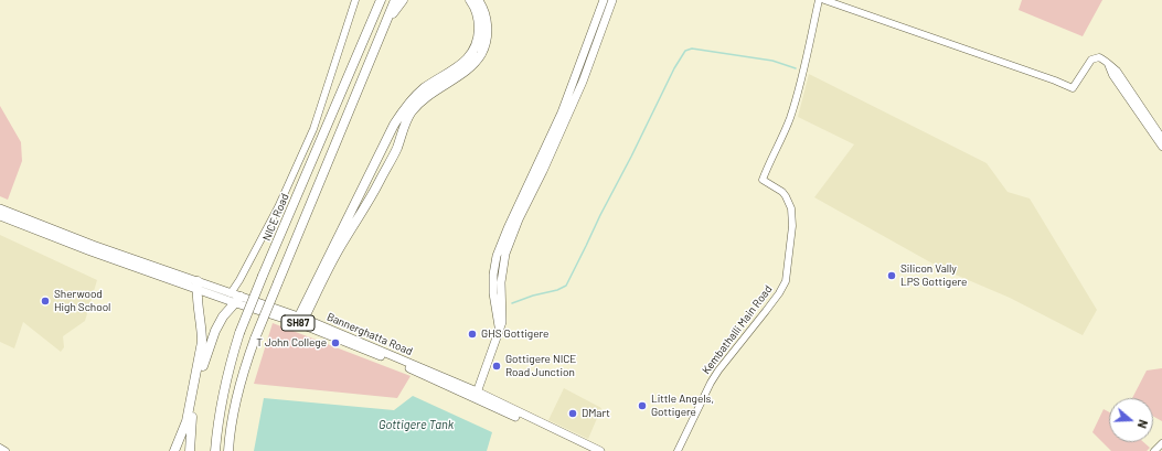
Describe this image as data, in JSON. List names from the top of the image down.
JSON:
{
  "streets": {
    "highway": ["NICE Road"],
    "main road": ["SH87", "Bannerghatta Road"],
    "street": ["Kembathalli Main Road"]
  },
  "water": ["Gottigere Tank"],
  "places": [
    "Silicon Vally LPS Gottigere",
    "Sherwood High School",
    "GHS Gottigere",
    "T John College",
    "Gottigere NICE Road Junction",
    "Little Angels, Gottigere",
    "DMart"
  ],
  "north": "right"
}
